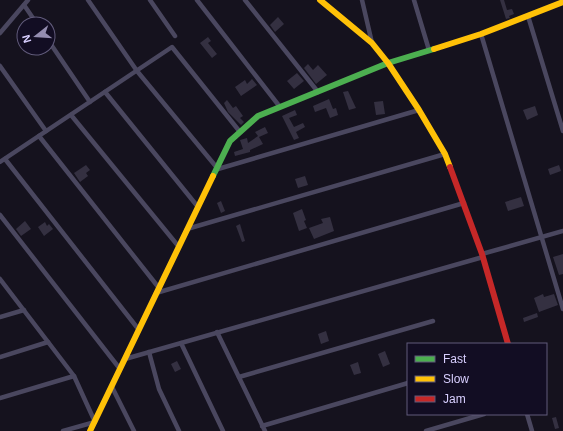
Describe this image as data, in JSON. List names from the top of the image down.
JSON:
{
  "legend": ["Fast", "Slow", "Jam"],
  "north": "left"
}
